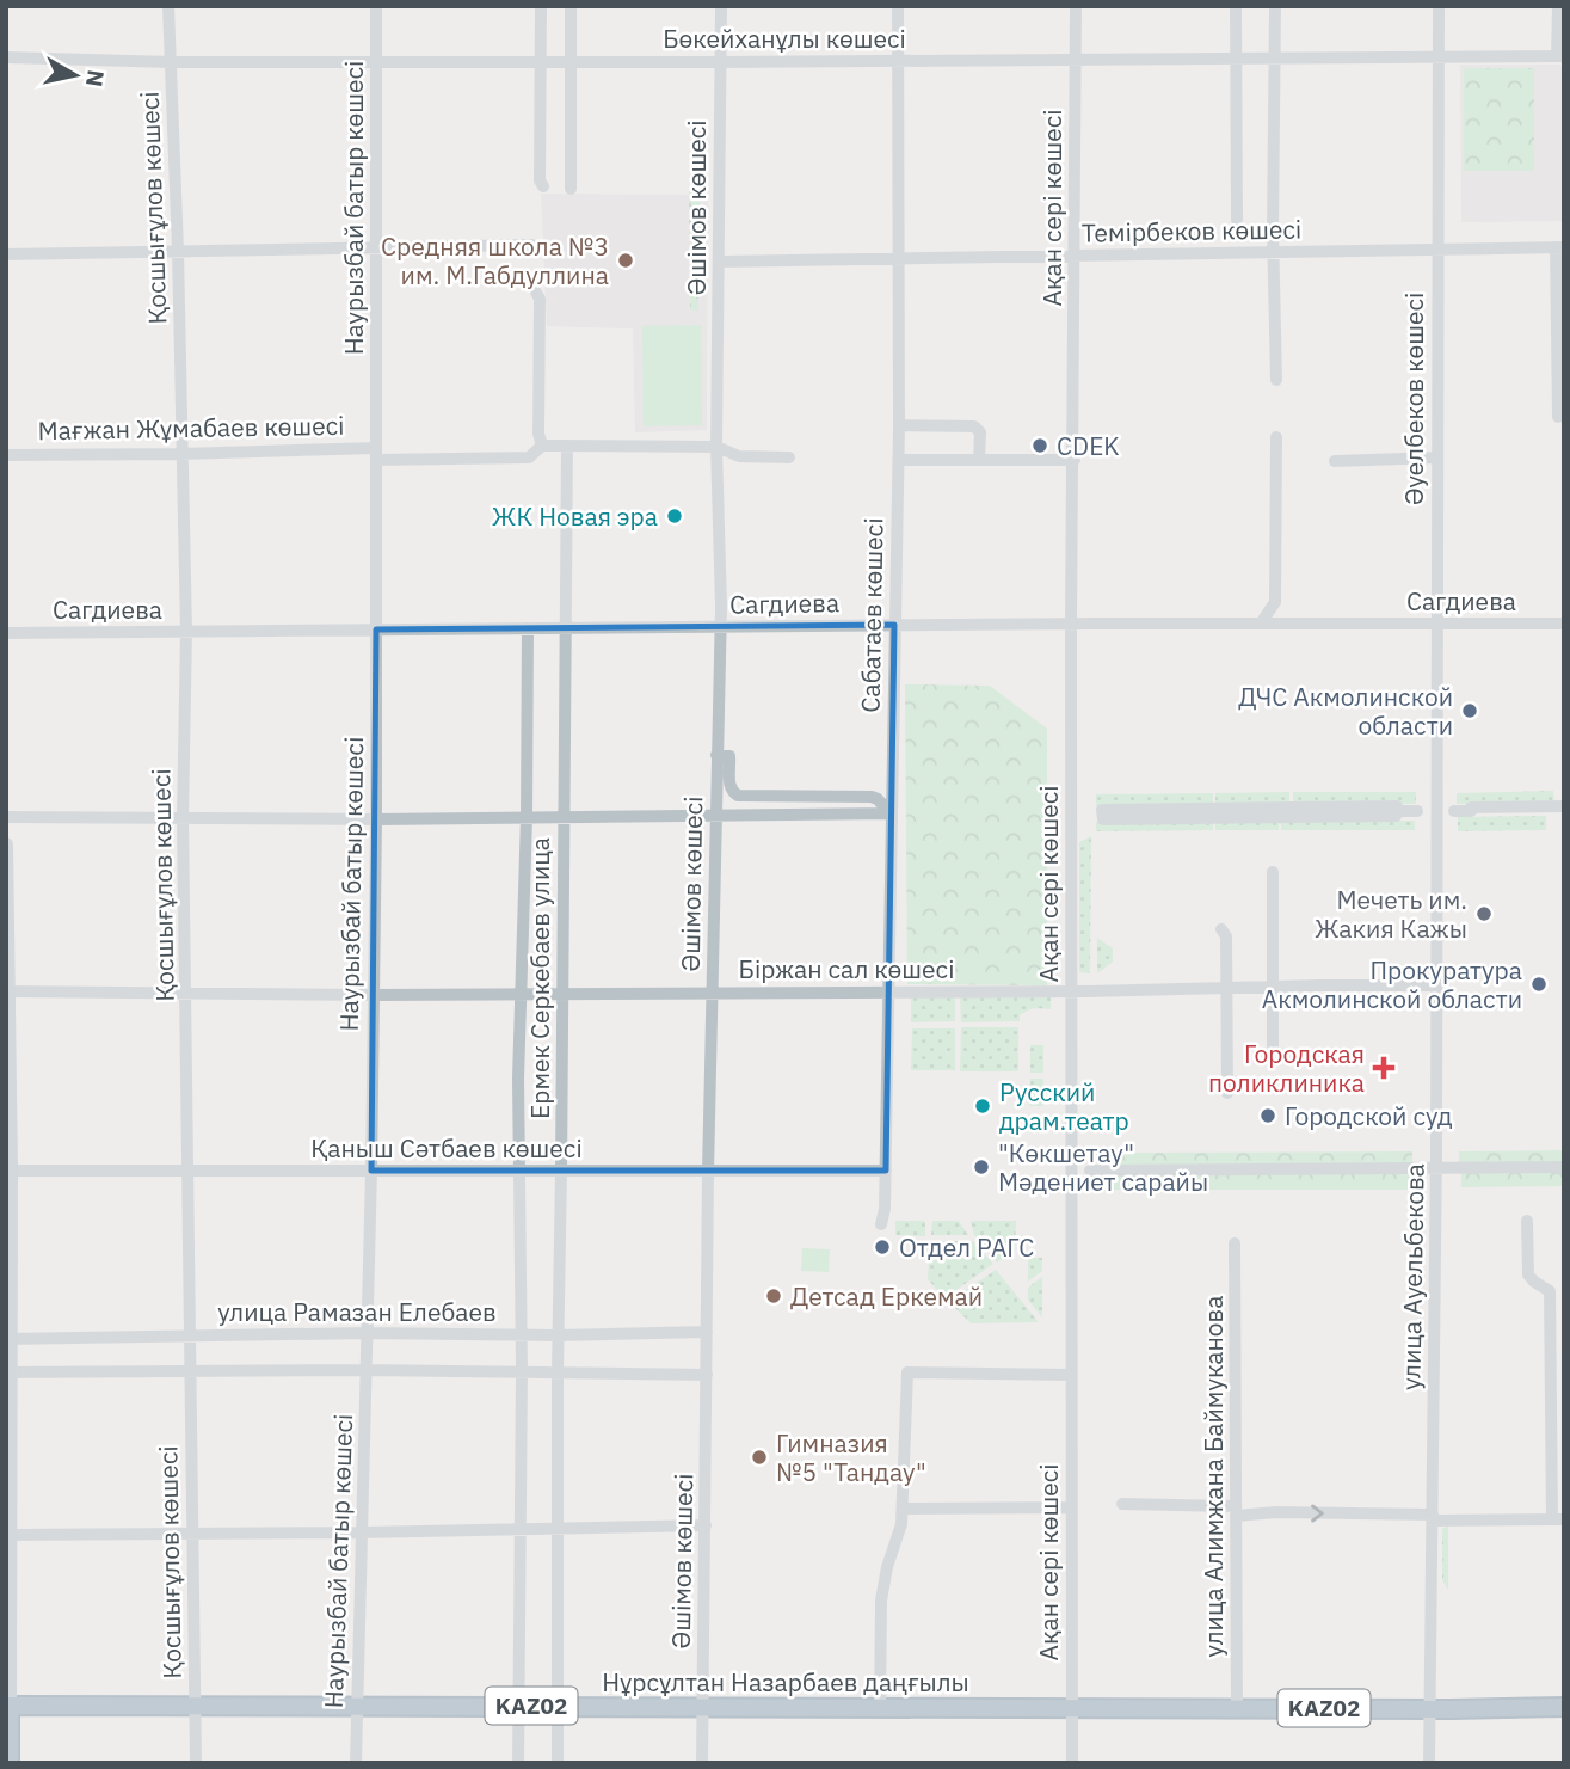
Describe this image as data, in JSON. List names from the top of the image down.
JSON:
{
  "streets": {
    "highway": ["Нұрсұлтан Назарбаев даңғылы", "KАZ02"],
    "street": [
      "Бөкейханұлы көшесі",
      "Қосшығұлов көшесі",
      "Наурызбай батыр көшесі",
      "Әшімов көшесі",
      "Ақан сері көшесі",
      "Темірбеков көшесі",
      "Әуелбеков көшесі",
      "Мағжан Жұмабаев көшесі",
      "Сагдиева",
      "Сабатаев көшесі",
      "Біржан сал көшесі",
      "Ермек Серкебаев улица",
      "Қаныш Сәтбаев көшесі",
      "улица Ауельбекова",
      "улица Рамазан Елебаев",
      "улица Алимжана Баймуканова"
    ]
  },
  "crossings": [
    ["Бөкейханұлы көшесі", "Қосшығұлов көшесі"],
    ["Бөкейханұлы көшесі", "Наурызбай батыр көшесі"],
    ["Бөкейханұлы көшесі", "Әшімов көшесі"],
    ["Бөкейханұлы көшесі", "Ақан сері көшесі"],
    ["Бөкейханұлы көшесі", "Әуелбеков көшесі"],
    ["Бөкейханұлы көшесі", "Сабатаев көшесі"],
    ["Қосшығұлов көшесі", "Мағжан Жұмабаев көшесі"],
    ["Қосшығұлов көшесі", "Сагдиева"],
    ["Қосшығұлов көшесі", "Біржан сал көшесі"],
    ["Қосшығұлов көшесі", "Қаныш Сәтбаев көшесі"],
    ["Қосшығұлов көшесі", "улица Рамазан Елебаев"],
    ["Қосшығұлов көшесі", "Нұрсұлтан Назарбаев даңғылы"],
    ["Наурызбай батыр көшесі", "Мағжан Жұмабаев көшесі"],
    ["Наурызбай батыр көшесі", "Сагдиева"],
    ["Наурызбай батыр көшесі", "Біржан сал көшесі"],
    ["Наурызбай батыр көшесі", "Қаныш Сәтбаев көшесі"],
    ["Наурызбай батыр көшесі", "улица Рамазан Елебаев"],
    ["Наурызбай батыр көшесі", "Нұрсұлтан Назарбаев даңғылы"],
    ["Әшімов көшесі", "Темірбеков көшесі"],
    ["Әшімов көшесі", "Мағжан Жұмабаев көшесі"],
    ["Әшімов көшесі", "Сагдиева"],
    ["Әшімов көшесі", "Біржан сал көшесі"],
    ["Әшімов көшесі", "Қаныш Сәтбаев көшесі"],
    ["Әшімов көшесі", "улица Рамазан Елебаев"],
    ["Әшімов көшесі", "Нұрсұлтан Назарбаев даңғылы"],
    ["Ақан сері көшесі", "Темірбеков көшесі"],
    ["Ақан сері көшесі", "Сагдиева"],
    ["Ақан сері көшесі", "Біржан сал көшесі"],
    ["Ақан сері көшесі", "Нұрсұлтан Назарбаев даңғылы"],
    ["Темірбеков көшесі", "Әуелбеков көшесі"],
    ["Темірбеков көшесі", "Сабатаев көшесі"],
    ["Әуелбеков көшесі", "Сагдиева"],
    ["Әуелбеков көшесі", "улица Ауельбекова"],
    ["Мағжан Жұмабаев көшесі", "Ермек Серкебаев улица"],
    ["Сагдиева", "Сабатаев көшесі"],
    ["Сагдиева", "Ермек Серкебаев улица"],
    ["Сабатаев көшесі", "Біржан сал көшесі"],
    ["Сабатаев көшесі", "Қаныш Сәтбаев көшесі"],
    ["Біржан сал көшесі", "Ермек Серкебаев улица"],
    ["Біржан сал көшесі", "улица Ауельбекова"],
    ["Ермек Серкебаев улица", "Қаныш Сәтбаев көшесі"],
    ["Ермек Серкебаев улица", "улица Рамазан Елебаев"],
    ["Ермек Серкебаев улица", "Нұрсұлтан Назарбаев даңғылы"],
    ["улица Ауельбекова", "Нұрсұлтан Назарбаев даңғылы"],
    ["улица Алимжана Баймуканова", "Нұрсұлтан Назарбаев даңғылы"]
  ],
  "places": {
    "other": [
      "Средняя школа №3 им. М.Габдуллина",
      "CDEK",
      "ЖК Новая эра",
      "ДЧС Акмолинской области",
      "Мечеть им. Жакия Кажы",
      "Прокуратура Акмолинской области",
      "Русский драм.театр",
      "Городской суд",
      "\"Көкшетау\" Мәдениет сарайы",
      "Отдел РАГС",
      "Детсад Еркемай",
      "Гимназия №5 \"Тандау\""
    ],
    "health": ["Городская поликлиника"]
  },
  "north": "right"
}
